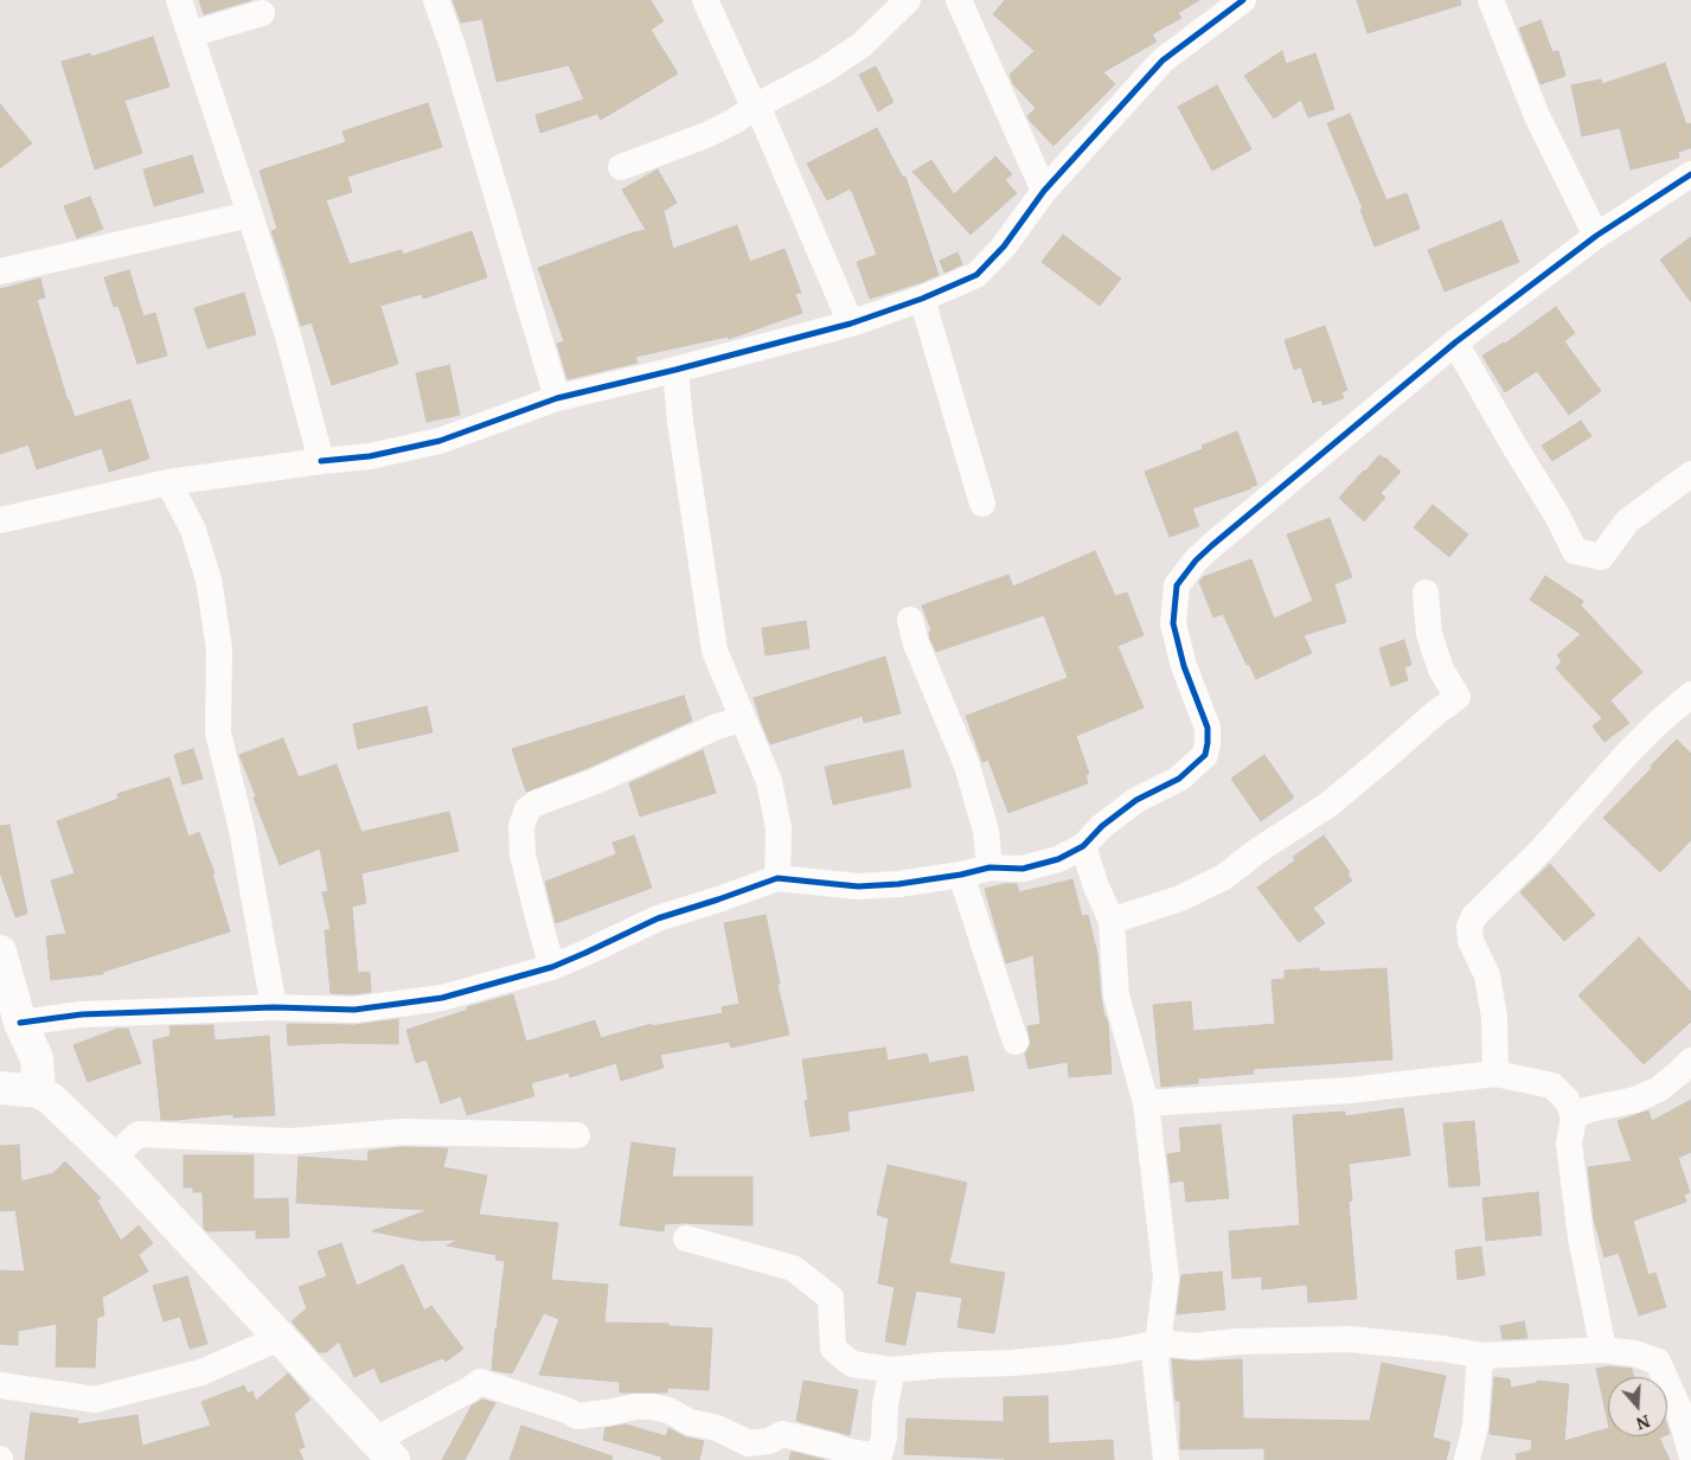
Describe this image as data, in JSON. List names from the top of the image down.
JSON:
{
  "north": "bottom"
}
